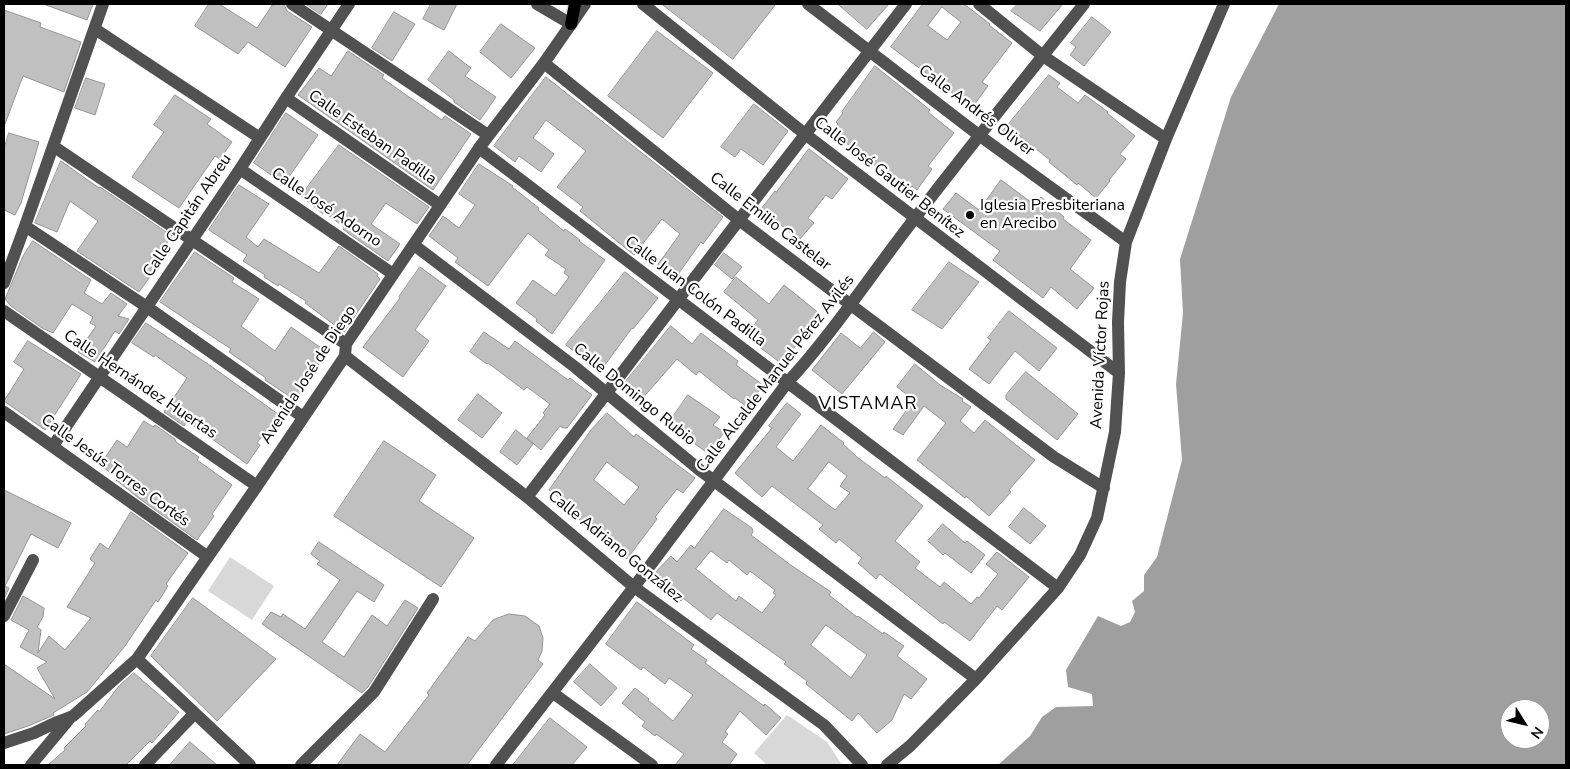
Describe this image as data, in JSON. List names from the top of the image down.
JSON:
{
  "streets": {
    "street": [
      "Calle Andrés Oliver",
      "Calle Esteban Padilla",
      "Calle José Gautier Benítez",
      "Calle José Adorno",
      "Calle Capitán Abreu",
      "Calle Emilio Castelar",
      "Calle Juan Colón Padilla",
      "Avenida Víctor Rojas",
      "Calle Alcalde Manuel Pérez Avilés",
      "Avenida José de Diego",
      "Calle Hernández Huertas",
      "Calle Domingo Rubio",
      "Calle Jesús Torres Cortés",
      "Calle Adriano González"
    ]
  },
  "crossings": [
    ["Calle Andrés Oliver", "Avenida Víctor Rojas"],
    ["Calle Andrés Oliver", "Calle Alcalde Manuel Pérez Avilés"],
    ["Calle Esteban Padilla", "Calle Capitán Abreu"],
    ["Calle Esteban Padilla", "Avenida José de Diego"],
    ["Calle José Gautier Benítez", "Avenida Víctor Rojas"],
    ["Calle José Gautier Benítez", "Calle Alcalde Manuel Pérez Avilés"],
    ["Calle José Adorno", "Calle Capitán Abreu"],
    ["Calle José Adorno", "Avenida José de Diego"],
    ["Calle Capitán Abreu", "Calle Hernández Huertas"],
    ["Calle Capitán Abreu", "Calle Jesús Torres Cortés"],
    ["Calle Capitán Abreu", "Calle Adriano González"],
    ["Calle Emilio Castelar", "Avenida Víctor Rojas"],
    ["Calle Emilio Castelar", "Calle Alcalde Manuel Pérez Avilés"],
    ["Calle Emilio Castelar", "Avenida José de Diego"],
    ["Calle Juan Colón Padilla", "Avenida Víctor Rojas"],
    ["Calle Juan Colón Padilla", "Calle Alcalde Manuel Pérez Avilés"],
    ["Calle Juan Colón Padilla", "Avenida José de Diego"],
    ["Avenida Víctor Rojas", "Calle Domingo Rubio"],
    ["Calle Alcalde Manuel Pérez Avilés", "Calle Domingo Rubio"],
    ["Calle Alcalde Manuel Pérez Avilés", "Calle Adriano González"],
    ["Avenida José de Diego", "Calle Hernández Huertas"],
    ["Avenida José de Diego", "Calle Domingo Rubio"],
    ["Avenida José de Diego", "Calle Jesús Torres Cortés"],
    ["Avenida José de Diego", "Calle Adriano González"]
  ],
  "districts": ["VISTAMAR"],
  "places": ["Iglesia Presbiteriana en Arecibo"],
  "north": "bottom right"
}
